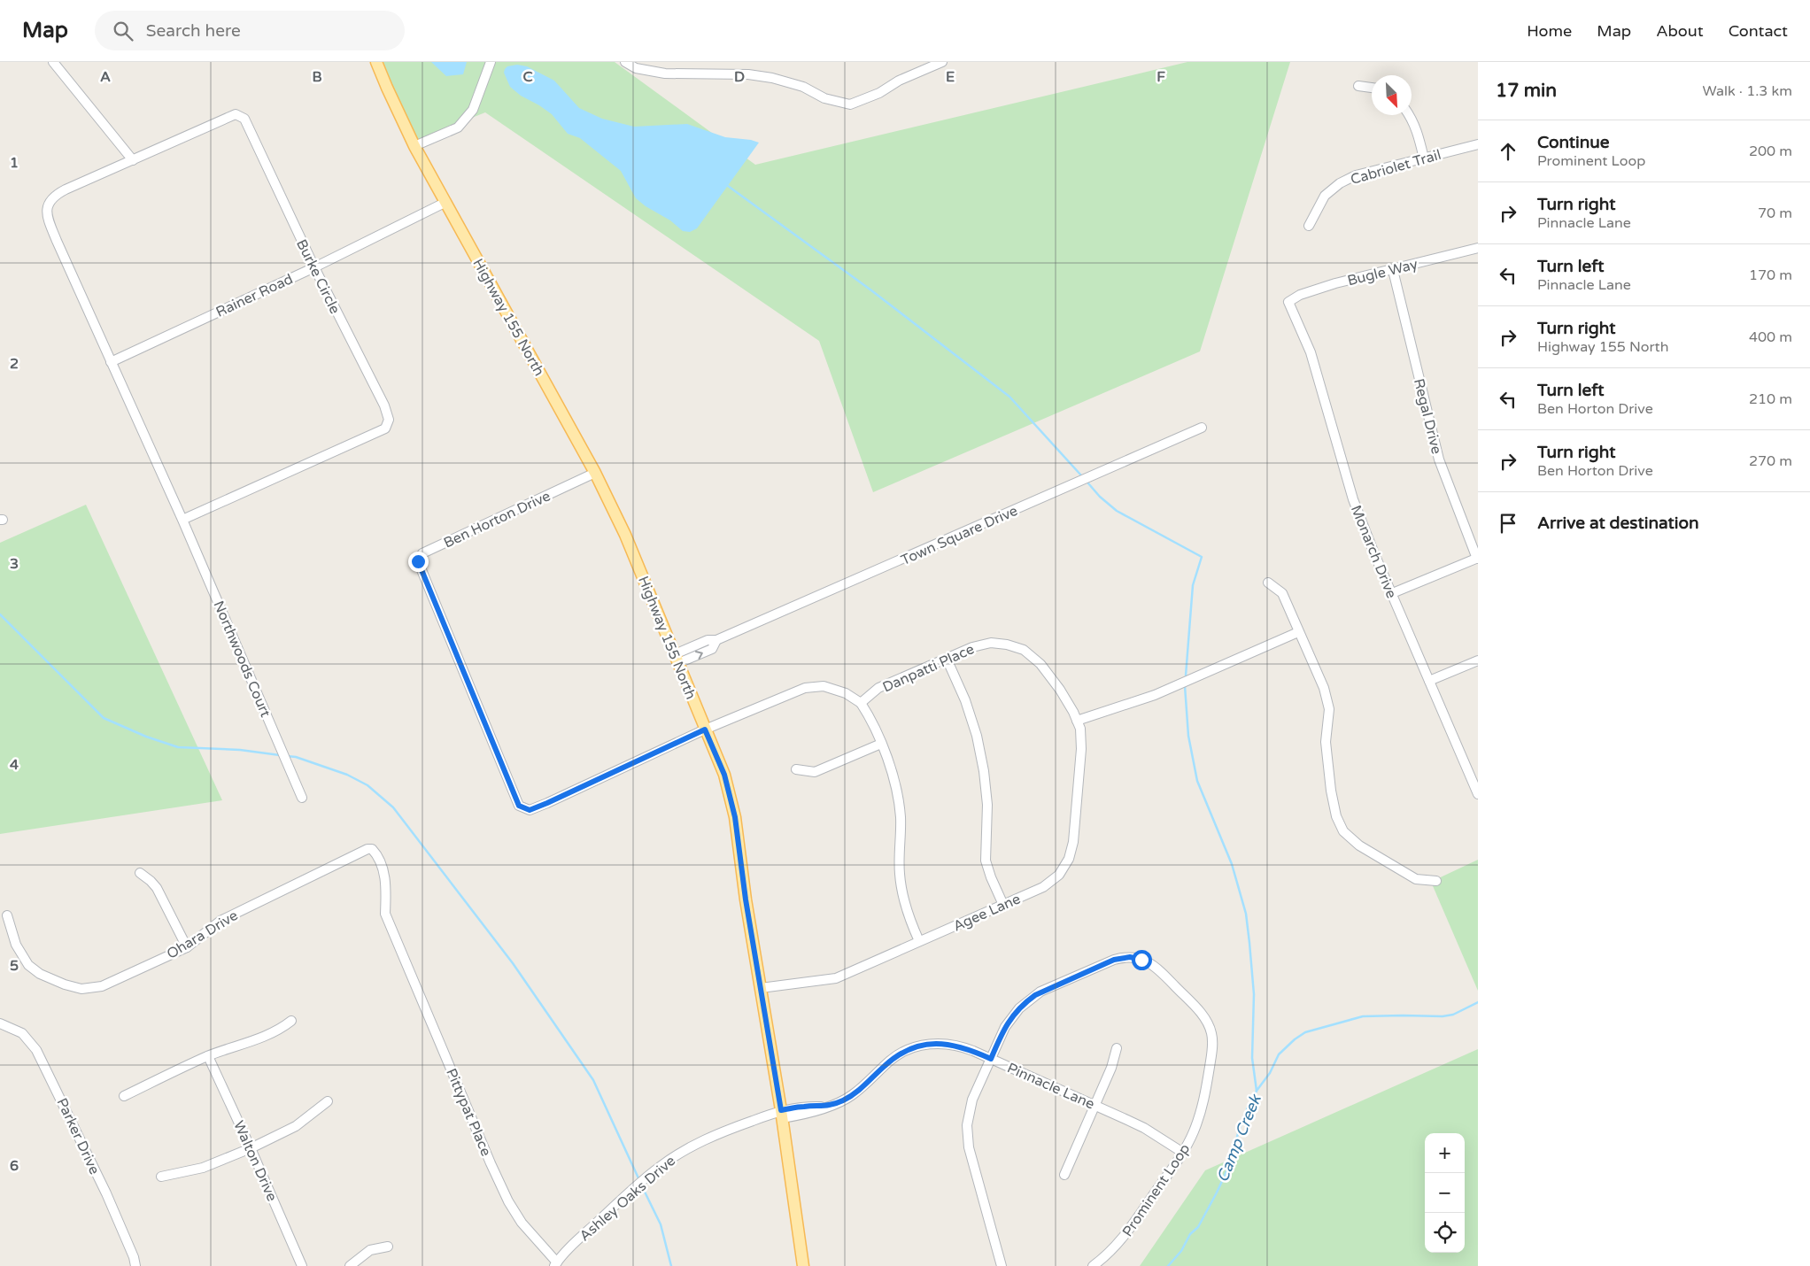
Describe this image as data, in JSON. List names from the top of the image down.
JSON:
{
  "streets": {
    "main road": ["Highway 155 North"],
    "street": [
      "Cabriolet Trail",
      "Bugle Way",
      "Burke Circle",
      "Rainer Road",
      "Regal Drive",
      "Ben Horton Drive",
      "Town Square Drive",
      "Monarch Drive",
      "Northwoods Court",
      "Danpatti Place",
      "Agee Lane",
      "Ohara Drive",
      "Pinnacle Lane",
      "Pittypat Place",
      "Parker Drive",
      "Walton Drive",
      "Prominent Loop",
      "Ashley Oaks Drive"
    ]
  },
  "crossings": [
    ["Bugle Way", "Regal Drive"],
    ["Bugle Way", "Monarch Drive"],
    ["Burke Circle", "Rainer Road"],
    ["Burke Circle", "Northwoods Court"],
    ["Rainer Road", "Highway 155 North"],
    ["Highway 155 North", "Ben Horton Drive"],
    ["Highway 155 North", "Town Square Drive"],
    ["Highway 155 North", "Agee Lane"],
    ["Highway 155 North", "Pinnacle Lane"],
    ["Highway 155 North", "Ashley Oaks Drive"],
    ["Danpatti Place", "Agee Lane"],
    ["Ohara Drive", "Pittypat Place"],
    ["Pinnacle Lane", "Prominent Loop"],
    ["Pinnacle Lane", "Ashley Oaks Drive"],
    ["Pittypat Place", "Ashley Oaks Drive"]
  ],
  "water": ["Camp Creek"],
  "north": "bottom right",
  "page": {
    "header": "Map",
    "search": "Search here",
    "nav": [
      "Home",
      "Map",
      "About",
      "Contact"
    ],
    "heading": ["17 min", "Walk · 1.3 km"],
    "list": [
      ["Continue", "Prominent Loop", "200 m"],
      ["Turn right", "Pinnacle Lane", "70 m"],
      ["Turn left", "Pinnacle Lane", "170 m"],
      ["Turn right", "Highway 155 North", "400 m"],
      ["Turn left", "Ben Horton Drive", "210 m"],
      ["Turn right", "Ben Horton Drive", "270 m"],
      "Arrive at destination"
    ],
    "map_buttons": ["+", "−"]
  },
  "grid": {
    "columns": [
      "A",
      "B",
      "C",
      "D",
      "E",
      "F"
    ],
    "rows": [
      "1",
      "2",
      "3",
      "4",
      "5",
      "6"
    ]
  }
}
